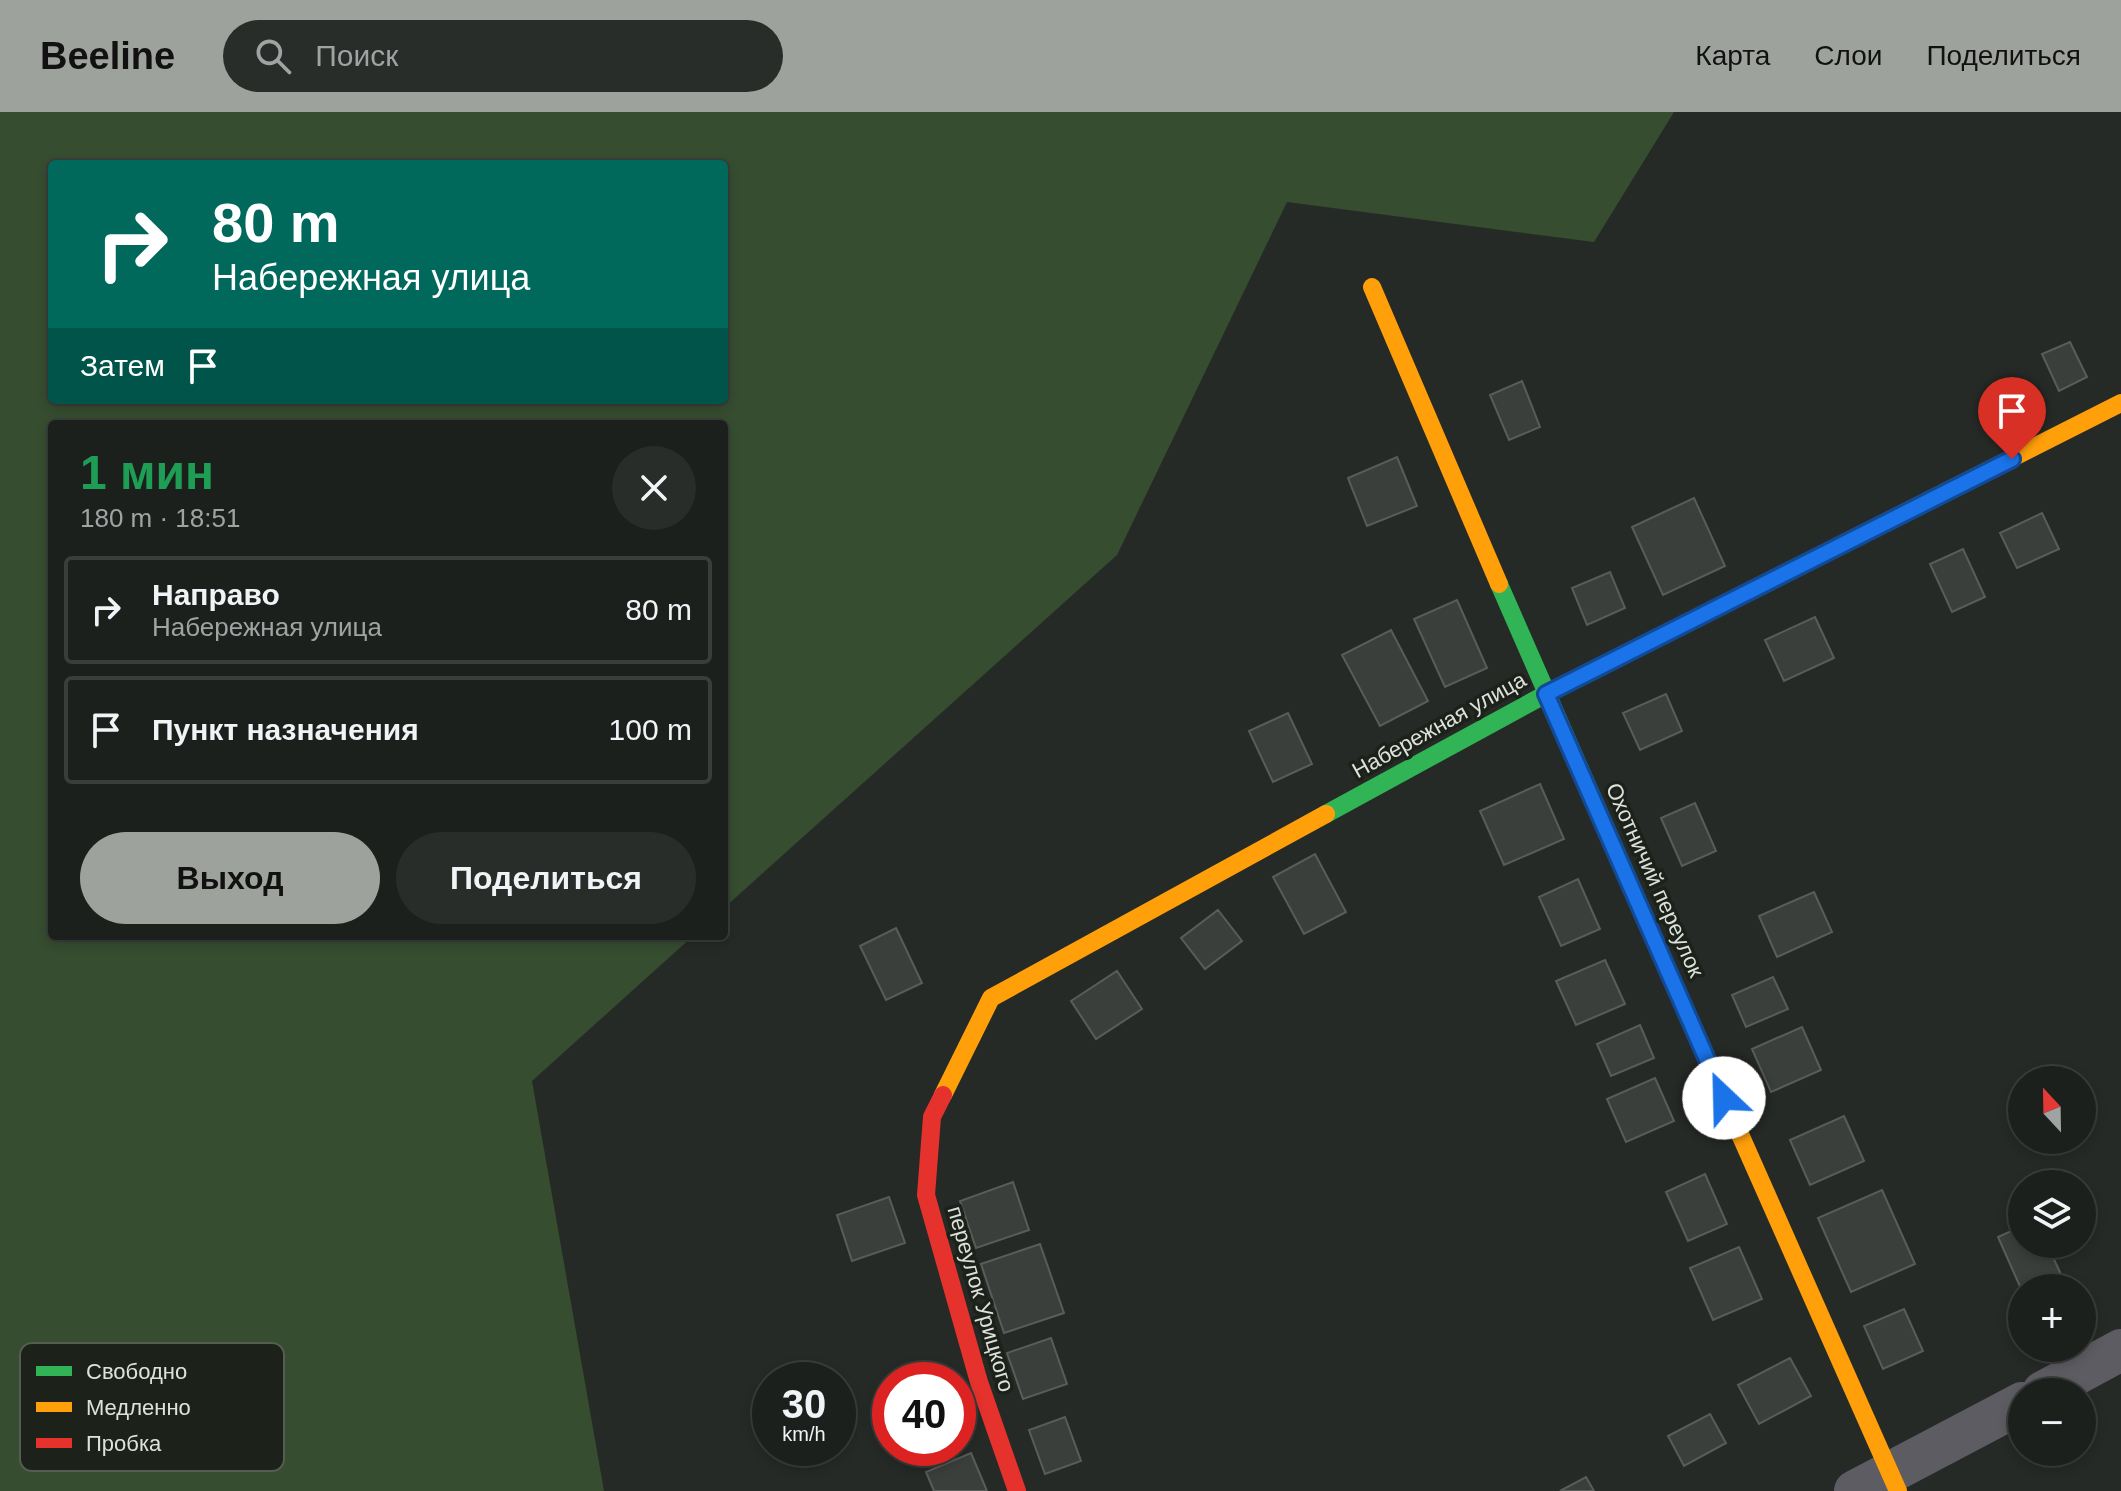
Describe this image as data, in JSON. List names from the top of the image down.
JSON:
{
  "streets": {
    "street": ["Набережная улица", "Охотничий переулок", "переулок Урицкого"]
  },
  "crossings": [
    ["Набережная улица", "Охотничий переулок"],
    ["Набережная улица", "переулок Урицкого"]
  ],
  "legend": ["Свободно", "Медленно", "Пробка"],
  "north": "top",
  "page": {
    "header": "Beeline",
    "search": "Поиск",
    "nav": ["Карта", "Слои", "Поделиться"],
    "turn": ["80 m", "Набережная улица"],
    "then": "Затем",
    "heading": ["1 мин", "180 m · 18:51"],
    "list": [
      {
        "name": "Направо",
        "note": "Набережная улица",
        "value": "80 m"
      },
      {
        "name": "Пункт назначения",
        "value": "100 m"
      }
    ],
    "buttons": ["Выход", "Поделиться"],
    "map_buttons": ["+", "−"],
    "speed": "30 km/h",
    "limit": "40"
  }
}
